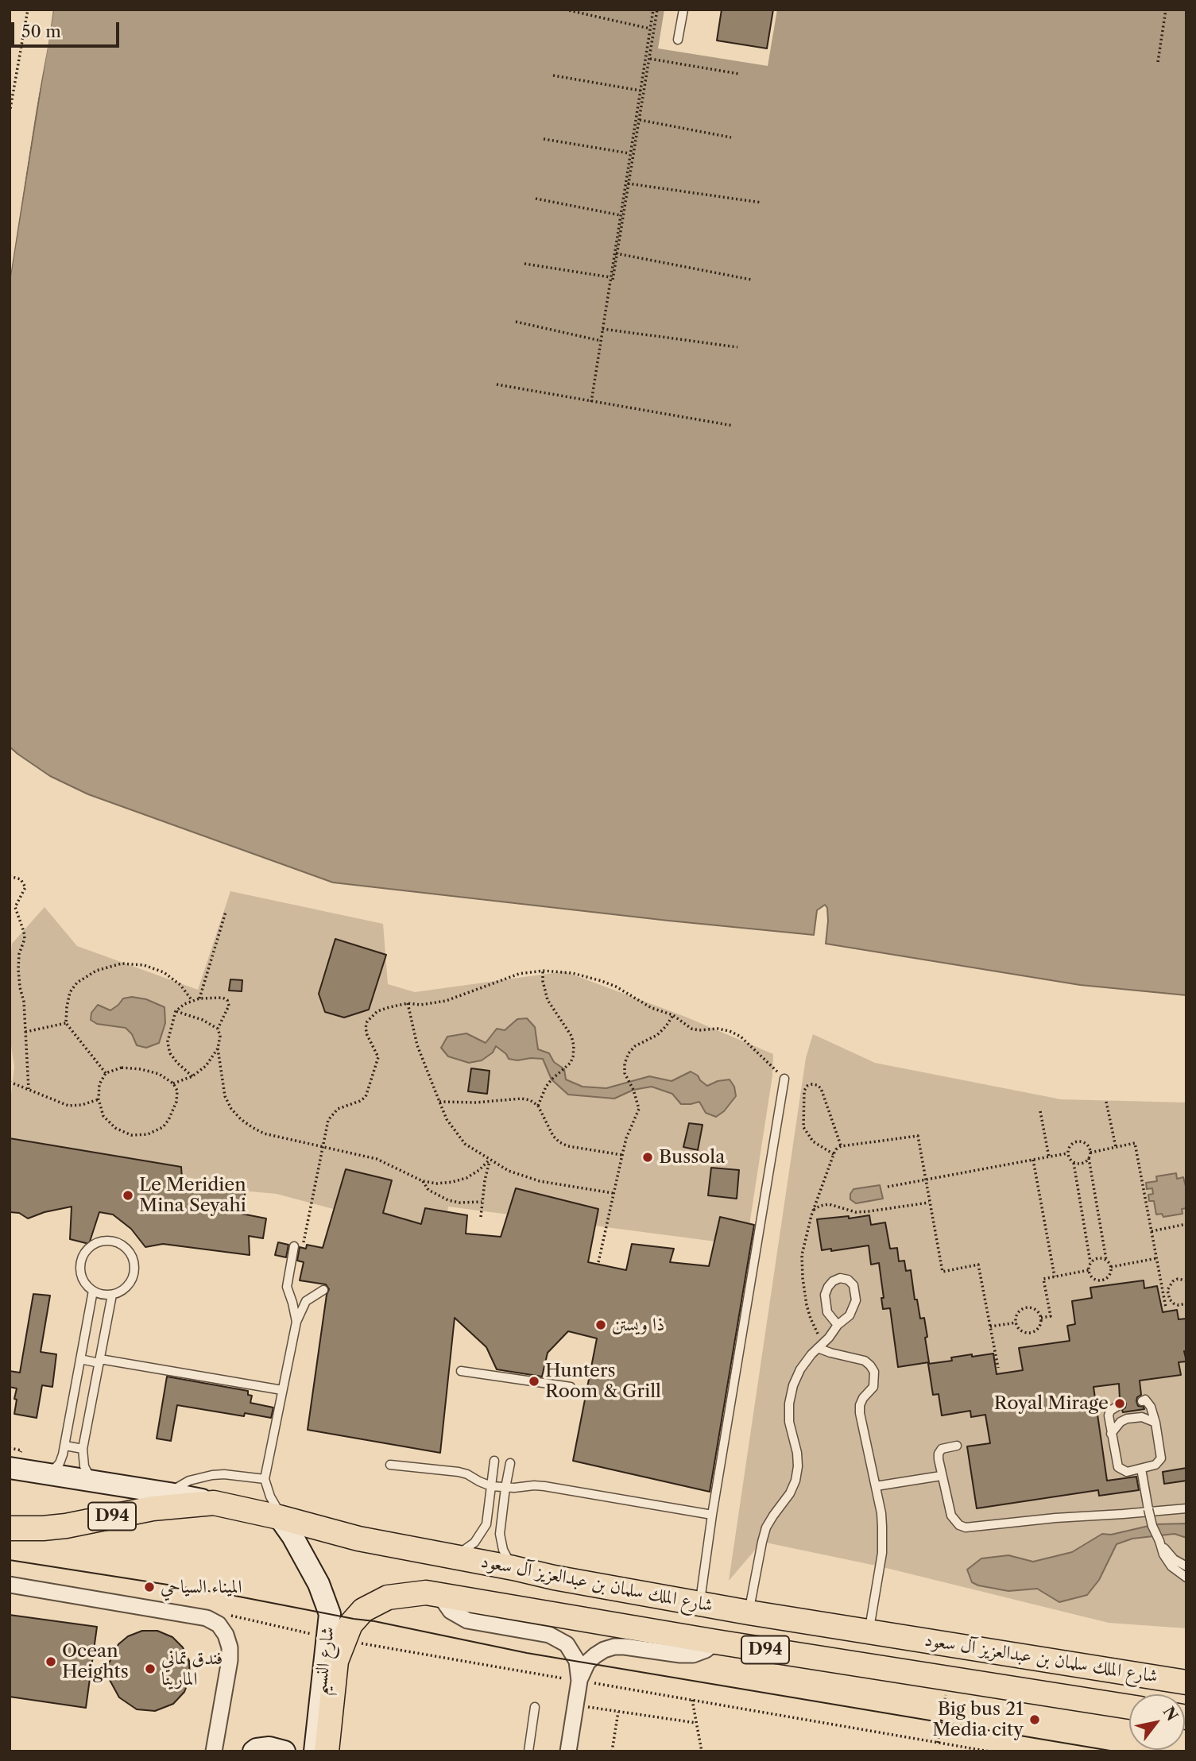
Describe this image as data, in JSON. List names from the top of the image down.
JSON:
{
  "streets": {
    "main road": ["D94", "شارع الملك سلمان بن عبدالعزيز آل سعود", "شارع النسيم"]
  },
  "crossings": [
    ["شارع الملك سلمان بن عبدالعزيز آل سعود", "شارع النسيم"]
  ],
  "places": [
    "Bussola",
    "Le Meridien Mina Seyahi",
    "ذا ويستن",
    "Hunters Room & Grill",
    "Royal Mirage",
    "الميناء السياحي",
    "Ocean Heights",
    "فندق تماني المارينا",
    "Big bus 21 Media city"
  ],
  "scale_bar": "50 m",
  "north": "top right"
}
